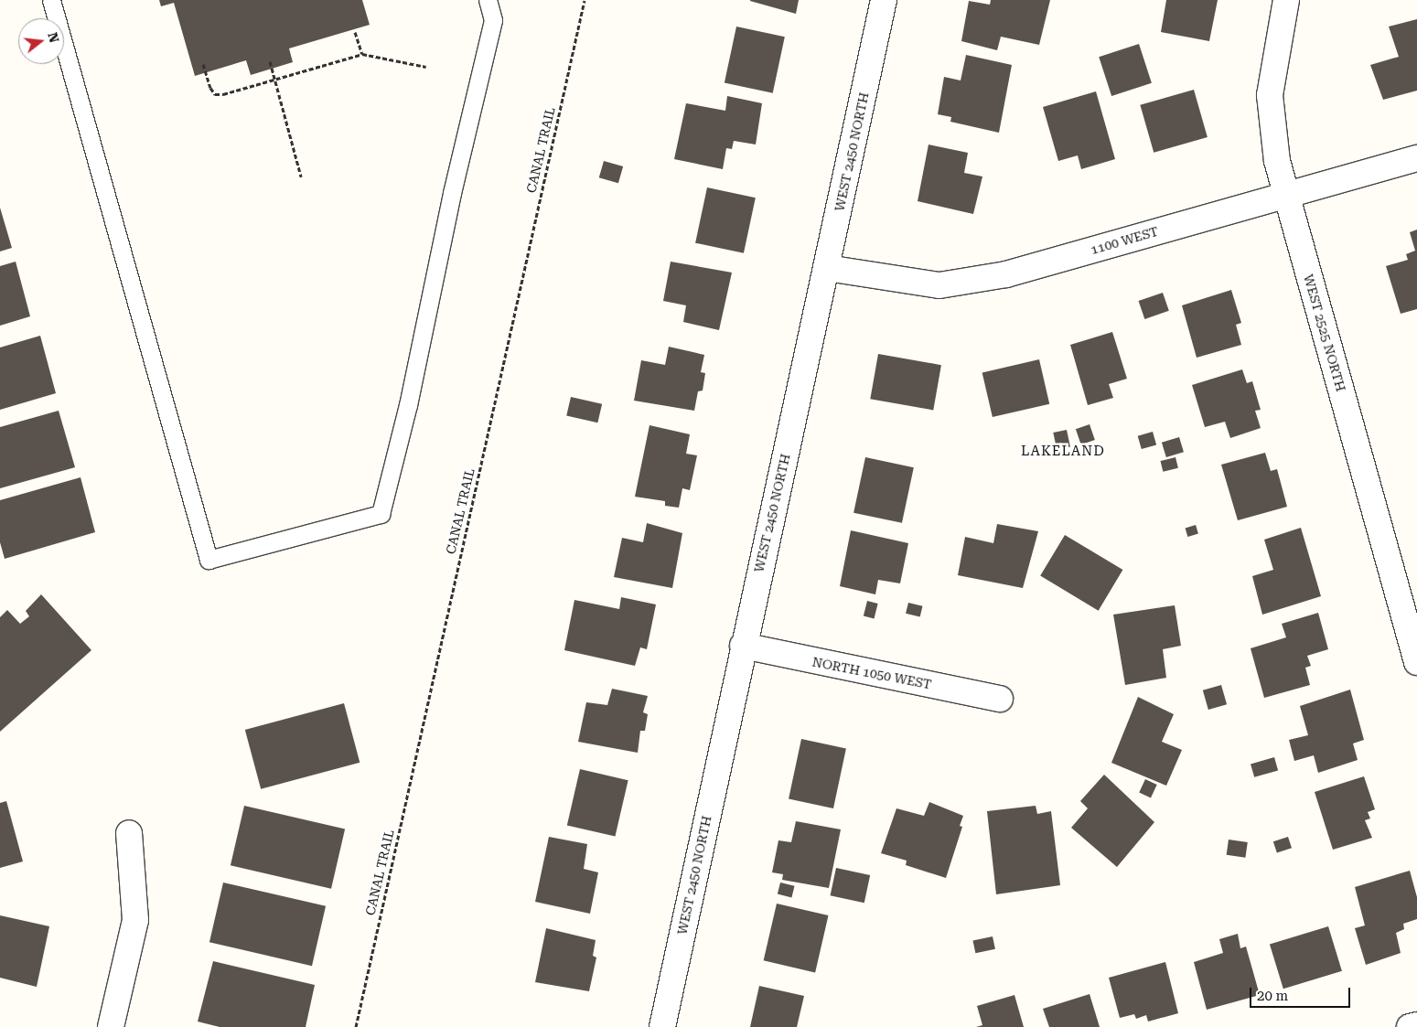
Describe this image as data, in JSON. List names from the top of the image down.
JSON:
{
  "streets": {
    "street": [
      "WEST 2450 NORTH",
      "1100 WEST",
      "WEST 2525 NORTH",
      "NORTH 1050 WEST"
    ],
    "path": ["CANAL TRAIL"]
  },
  "crossings": [
    ["WEST 2450 NORTH", "1100 WEST"],
    ["WEST 2450 NORTH", "NORTH 1050 WEST"],
    ["1100 WEST", "WEST 2525 NORTH"]
  ],
  "districts": ["LAKELAND"],
  "scale_bar": "20 m",
  "north": "right"
}
